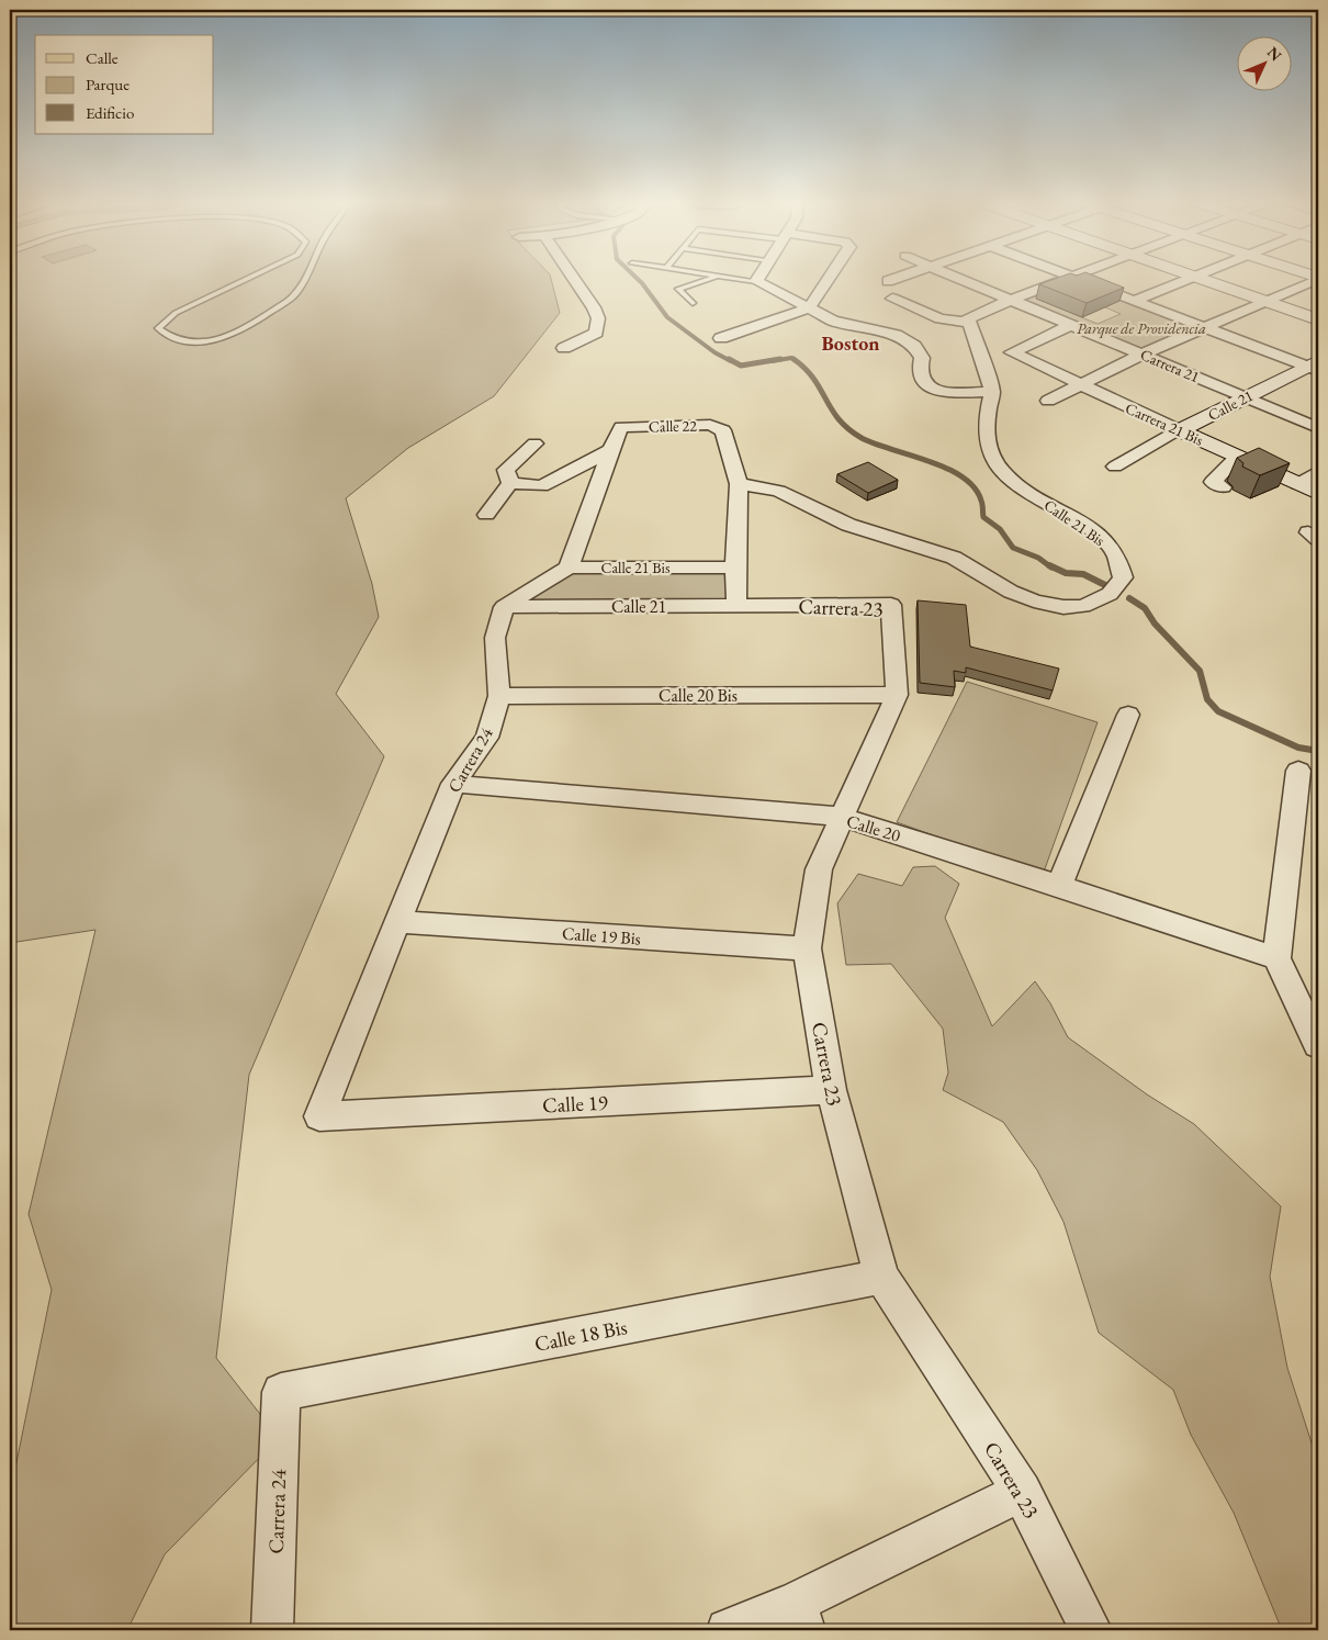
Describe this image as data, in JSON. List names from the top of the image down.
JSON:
{
  "streets": {
    "street": [
      "Carrera 21",
      "Calle 21",
      "Carrera 21 Bis",
      "Calle 22",
      "Calle 21 Bis",
      "Carrera 23",
      "Calle 20 Bis",
      "Carrera 24",
      "Calle 20",
      "Calle 19 Bis",
      "Calle 19",
      "Calle 18 Bis"
    ]
  },
  "crossings": [
    ["Carrera 21", "Calle 21"],
    ["Carrera 21", "Carrera 21 Bis"],
    ["Calle 21", "Carrera 21 Bis"],
    ["Calle 21", "Carrera 23"],
    ["Calle 21", "Carrera 24"],
    ["Calle 22", "Calle 21 Bis"],
    ["Carrera 23", "Calle 20 Bis"],
    ["Carrera 23", "Calle 20"],
    ["Carrera 23", "Calle 19 Bis"],
    ["Carrera 23", "Calle 19"],
    ["Carrera 23", "Calle 18 Bis"],
    ["Calle 20 Bis", "Carrera 24"],
    ["Carrera 24", "Calle 20"],
    ["Carrera 24", "Calle 19 Bis"],
    ["Carrera 24", "Calle 19"],
    ["Carrera 24", "Calle 18 Bis"]
  ],
  "districts": ["Boston"],
  "parks": ["Parque de Providencia"],
  "legend": ["Calle", "Parque", "Edificio"],
  "north": "top right"
}
